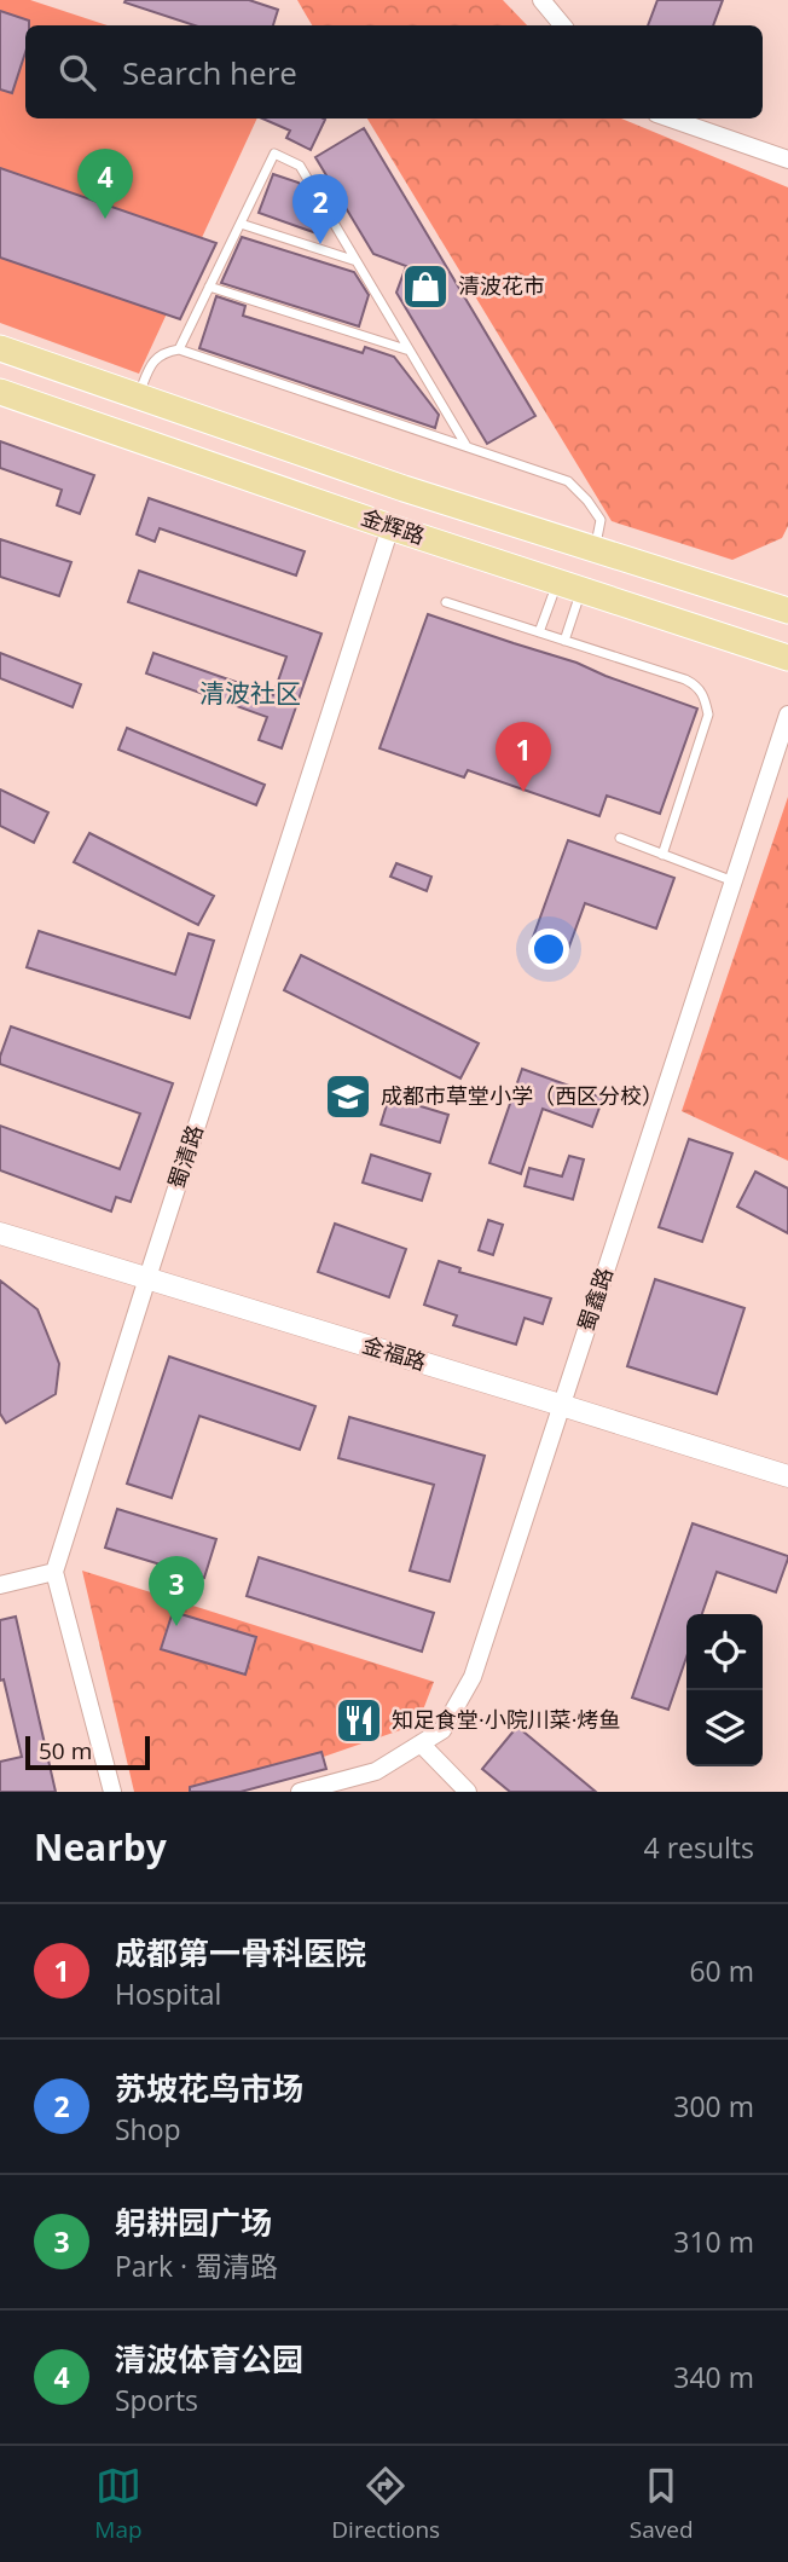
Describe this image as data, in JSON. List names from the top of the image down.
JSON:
{
  "streets": {
    "main road": ["金辉路"],
    "street": ["蜀清路", "蜀鑫路", "金福路"]
  },
  "crossings": [
    ["金辉路", "蜀清路"],
    ["蜀清路", "金福路"],
    ["蜀鑫路", "金福路"]
  ],
  "districts": ["清波社区"],
  "places": {
    "shop": ["清波花市"],
    "school or university": ["成都市草堂小学（西区分校）"],
    "restaurant": ["知足食堂·小院川菜·烤鱼"]
  },
  "scale_bar": "50 m",
  "page": {
    "search": "Search here",
    "pins": [
      "4",
      "2",
      "1",
      "3"
    ],
    "scale": "50 m",
    "heading": ["Nearby", "4 results"],
    "list": [
      {
        "mark": "1",
        "name": "成都第一骨科医院",
        "note": "Hospital",
        "value": "60 m"
      },
      {
        "mark": "2",
        "name": "苏坡花鸟市场",
        "note": "Shop",
        "value": "300 m"
      },
      {
        "mark": "3",
        "name": "躬耕园广场",
        "note": "Park · 蜀清路",
        "value": "310 m"
      },
      {
        "mark": "4",
        "name": "清波体育公园",
        "note": "Sports",
        "value": "340 m"
      }
    ],
    "nav": ["Map", "Directions", "Saved"]
  }
}
